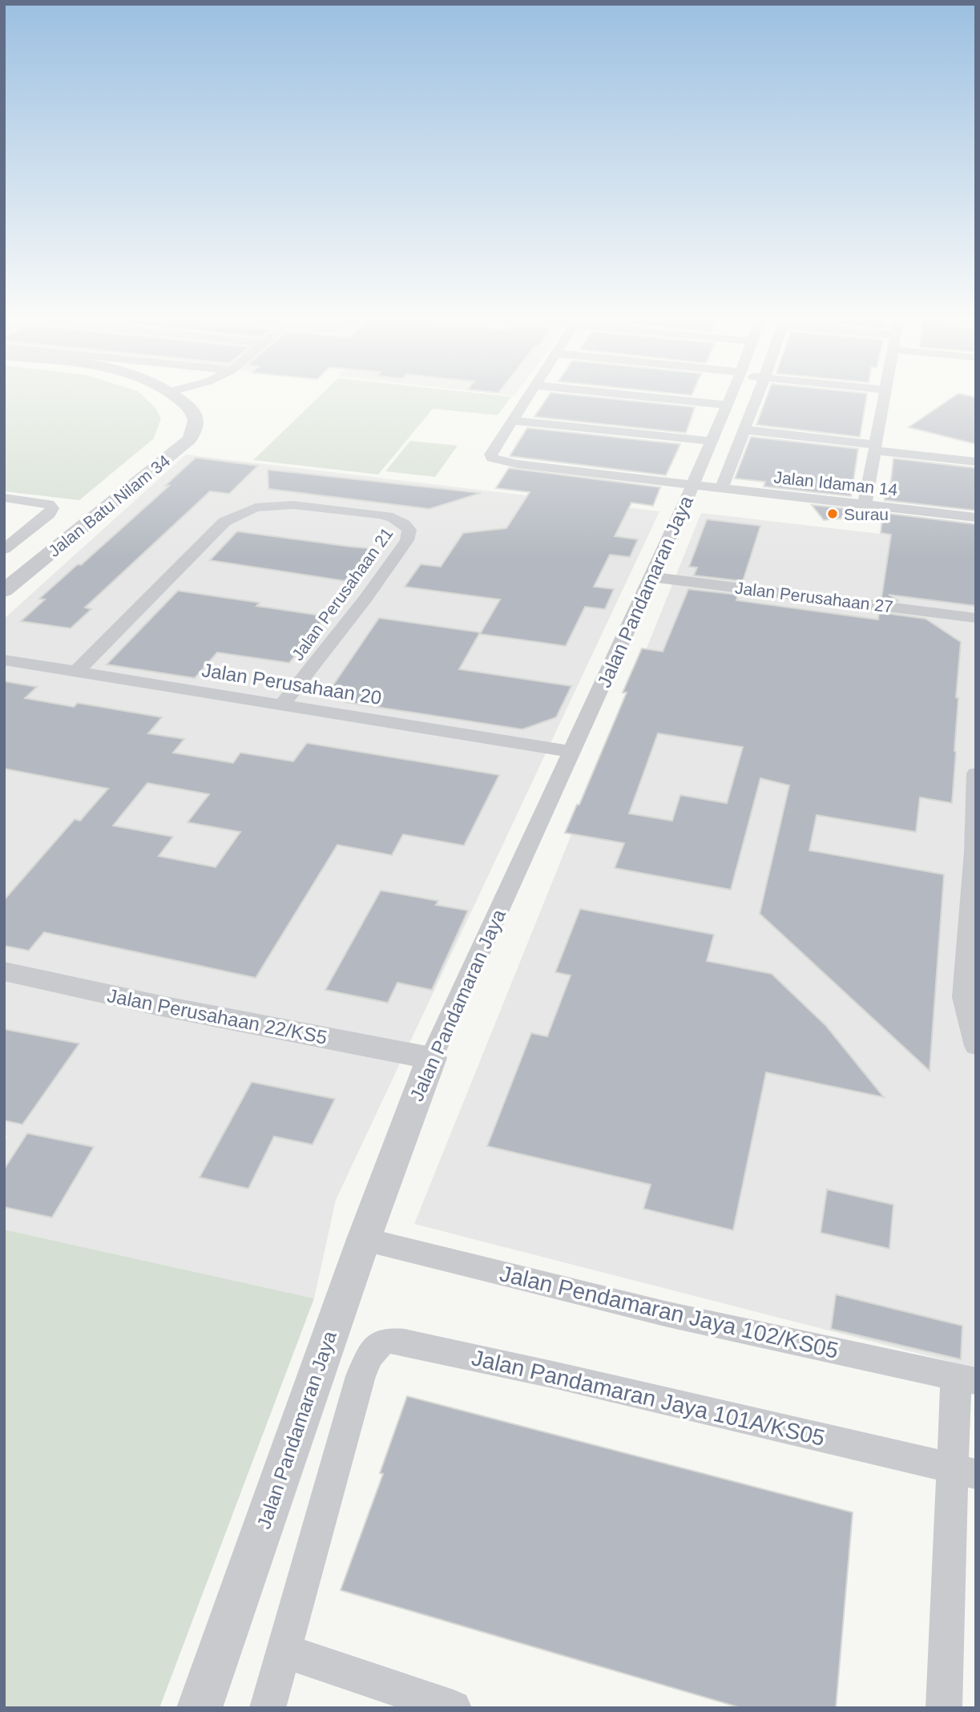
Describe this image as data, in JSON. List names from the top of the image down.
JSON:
{
  "streets": {
    "street": [
      "Jalan Idaman 14",
      "Jalan Batu Nilam 34",
      "Jalan Pandamaran Jaya",
      "Jalan Perusahaan 21",
      "Jalan Perusahaan 27",
      "Jalan Perusahaan 20",
      "Jalan Perusahaan 22/KS5",
      "Jalan Pendamaran Jaya 102/KS05",
      "Jalan Pandamaran Jaya 101A/KS05"
    ]
  },
  "crossings": [
    ["Jalan Idaman 14", "Jalan Pandamaran Jaya"],
    ["Jalan Pandamaran Jaya", "Jalan Perusahaan 27"],
    ["Jalan Pandamaran Jaya", "Jalan Perusahaan 20"],
    ["Jalan Pandamaran Jaya", "Jalan Perusahaan 22/KS5"],
    ["Jalan Pandamaran Jaya", "Jalan Pendamaran Jaya 102/KS05"],
    ["Jalan Perusahaan 21", "Jalan Perusahaan 20"]
  ],
  "places": ["Surau"]
}
